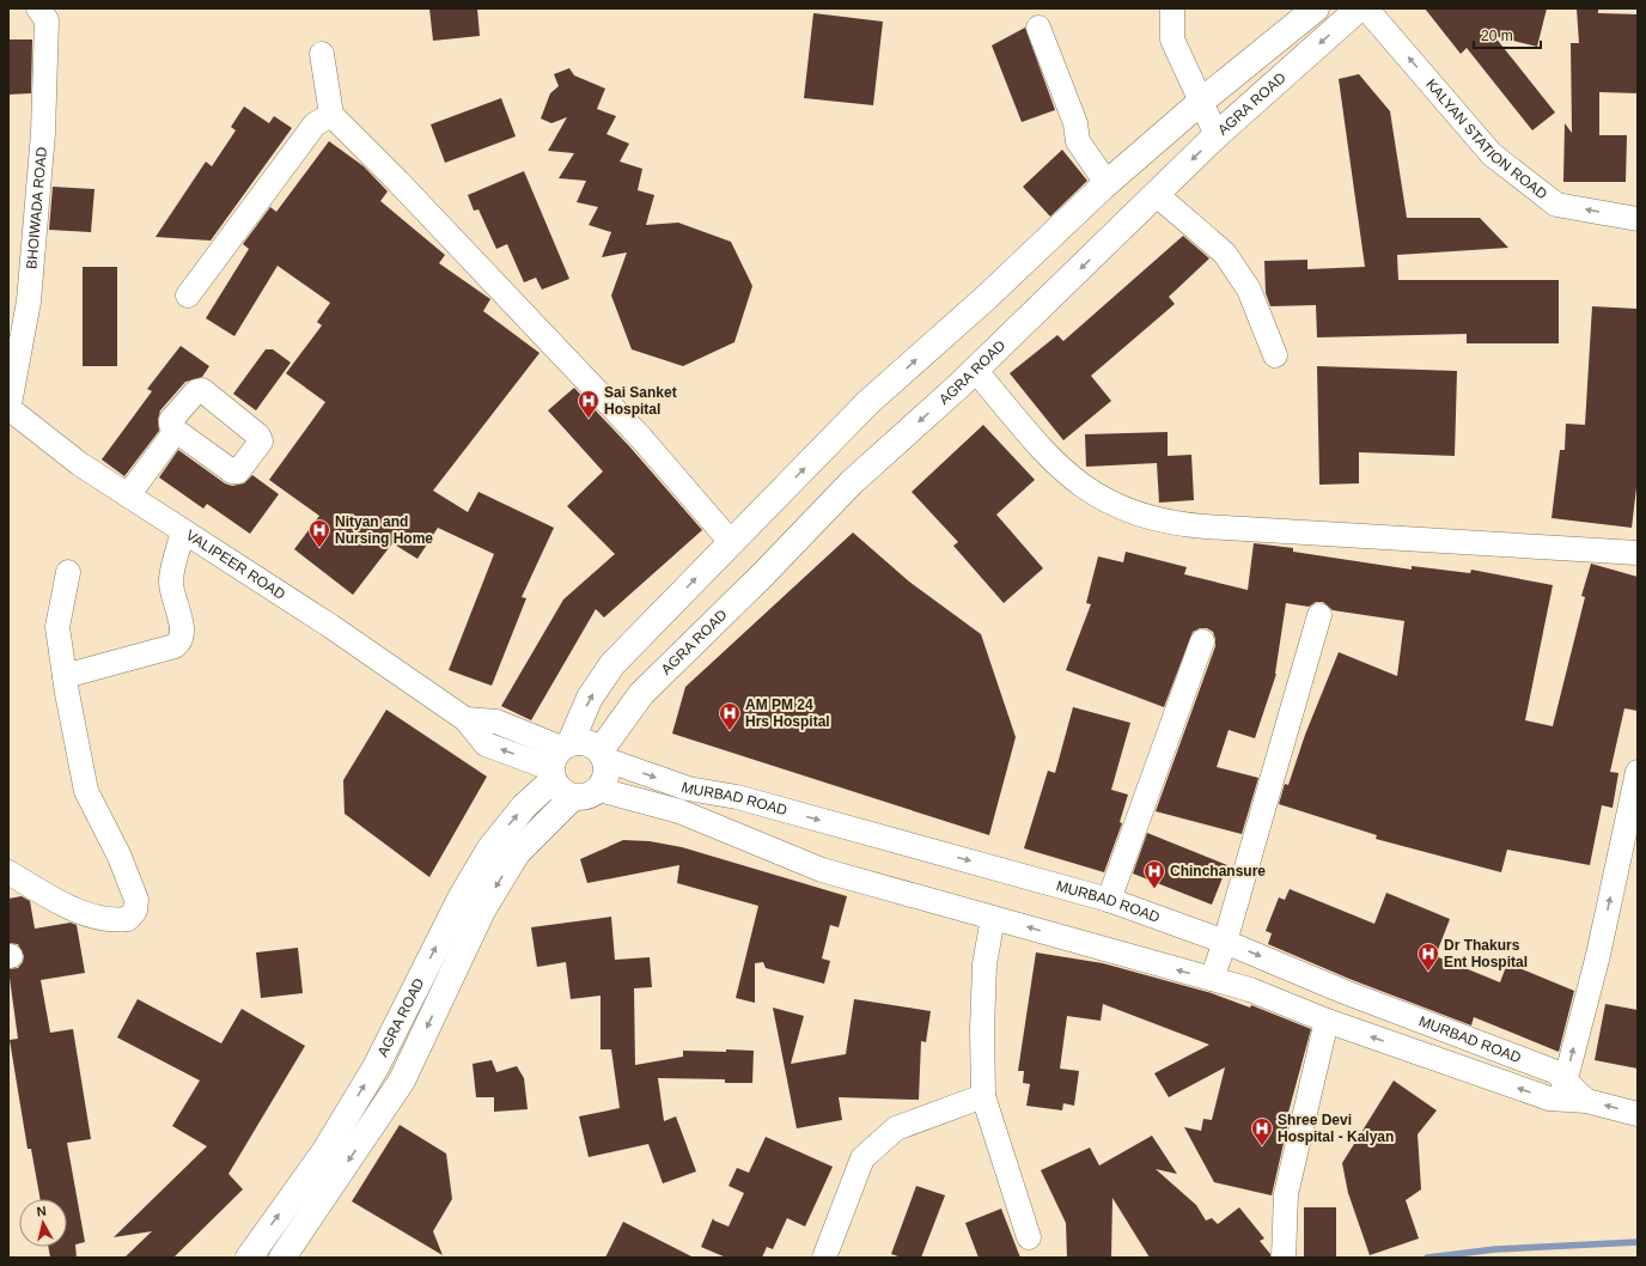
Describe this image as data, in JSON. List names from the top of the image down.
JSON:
{
  "streets": {
    "main road": ["AGRA ROAD"],
    "street": [
      "KALYAN STATION ROAD",
      "BHOIWADA ROAD",
      "VALIPEER ROAD",
      "MURBAD ROAD"
    ]
  },
  "crossings": [
    ["AGRA ROAD", "VALIPEER ROAD"],
    ["AGRA ROAD", "MURBAD ROAD"],
    ["BHOIWADA ROAD", "VALIPEER ROAD"],
    ["VALIPEER ROAD", "MURBAD ROAD"]
  ],
  "one_way": ["KALYAN STATION ROAD"],
  "places": {
    "hospital": [
      "Sai Sanket Hospital",
      "Nityan and Nursing Home",
      "AM PM 24 Hrs Hospital",
      "Chinchansure",
      "Dr Thakurs Ent Hospital",
      "Shree Devi Hospital - Kalyan"
    ]
  },
  "scale_bar": "20 m",
  "north": "top"
}
